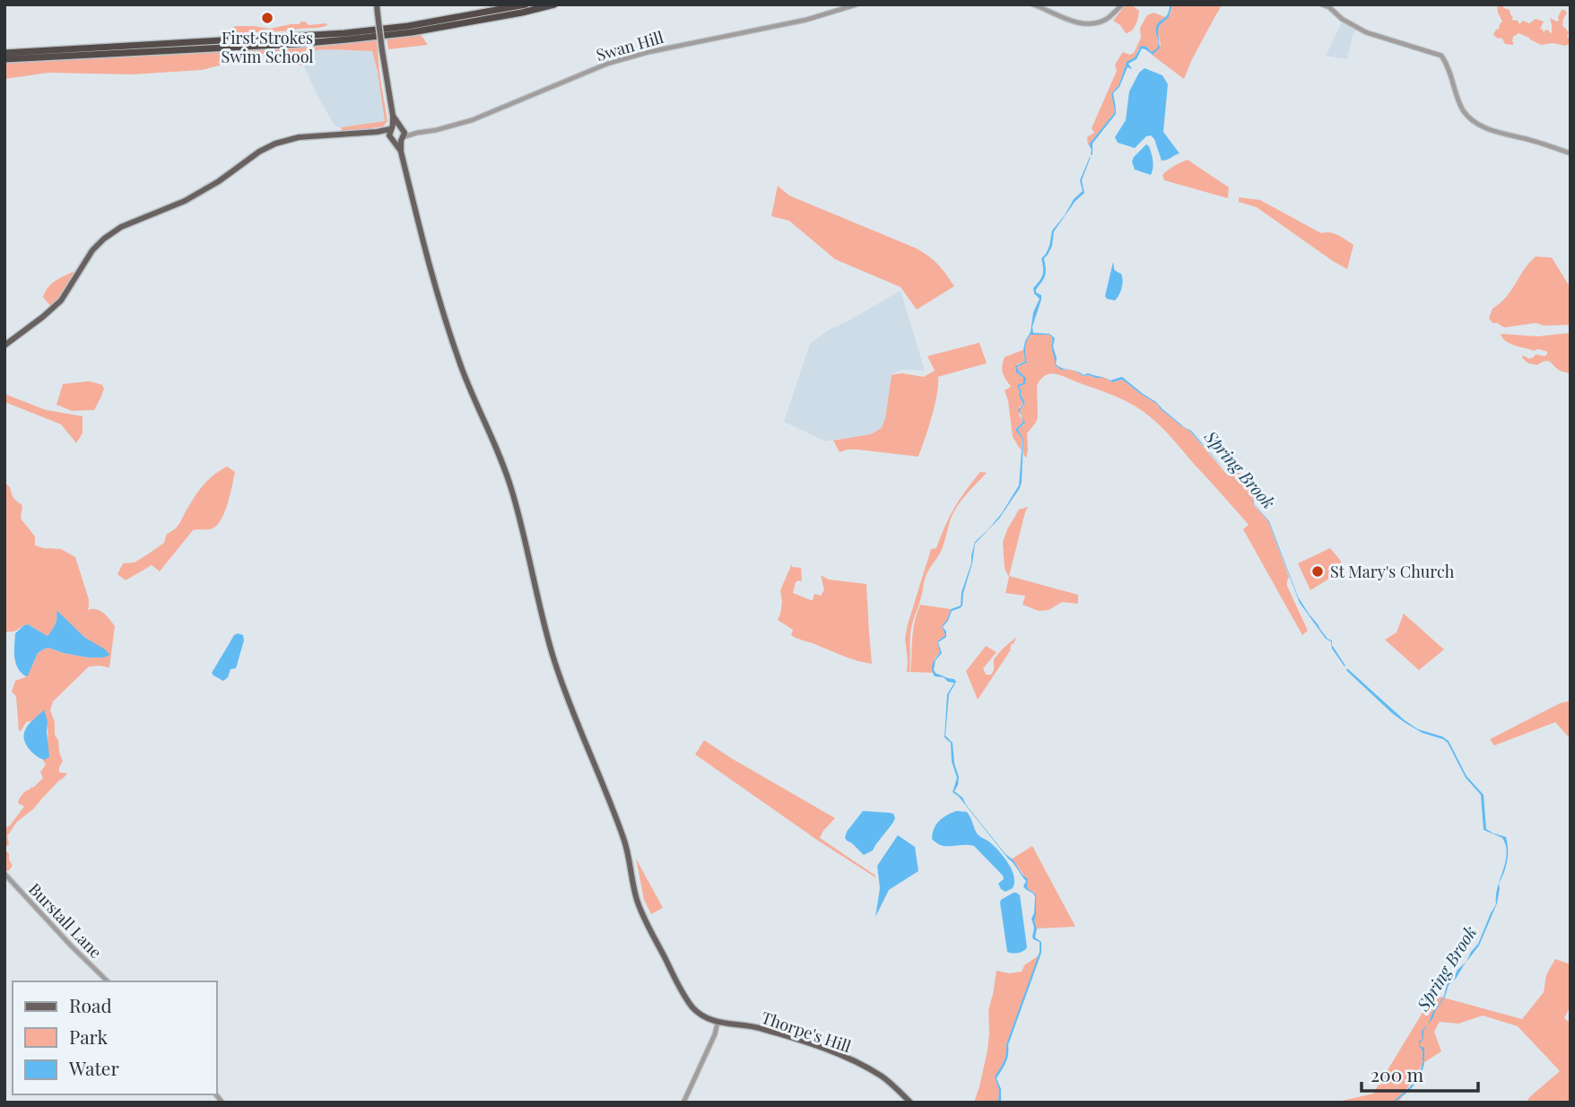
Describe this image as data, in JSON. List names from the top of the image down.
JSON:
{
  "streets": {
    "main road": ["Thorpe's Hill"],
    "street": ["Swan Hill", "Burstall Lane"]
  },
  "water": ["Spring Brook"],
  "places": ["First Strokes Swim School", "St Mary's Church"],
  "legend": ["Road", "Park", "Water"],
  "scale_bar": "200 m"
}
